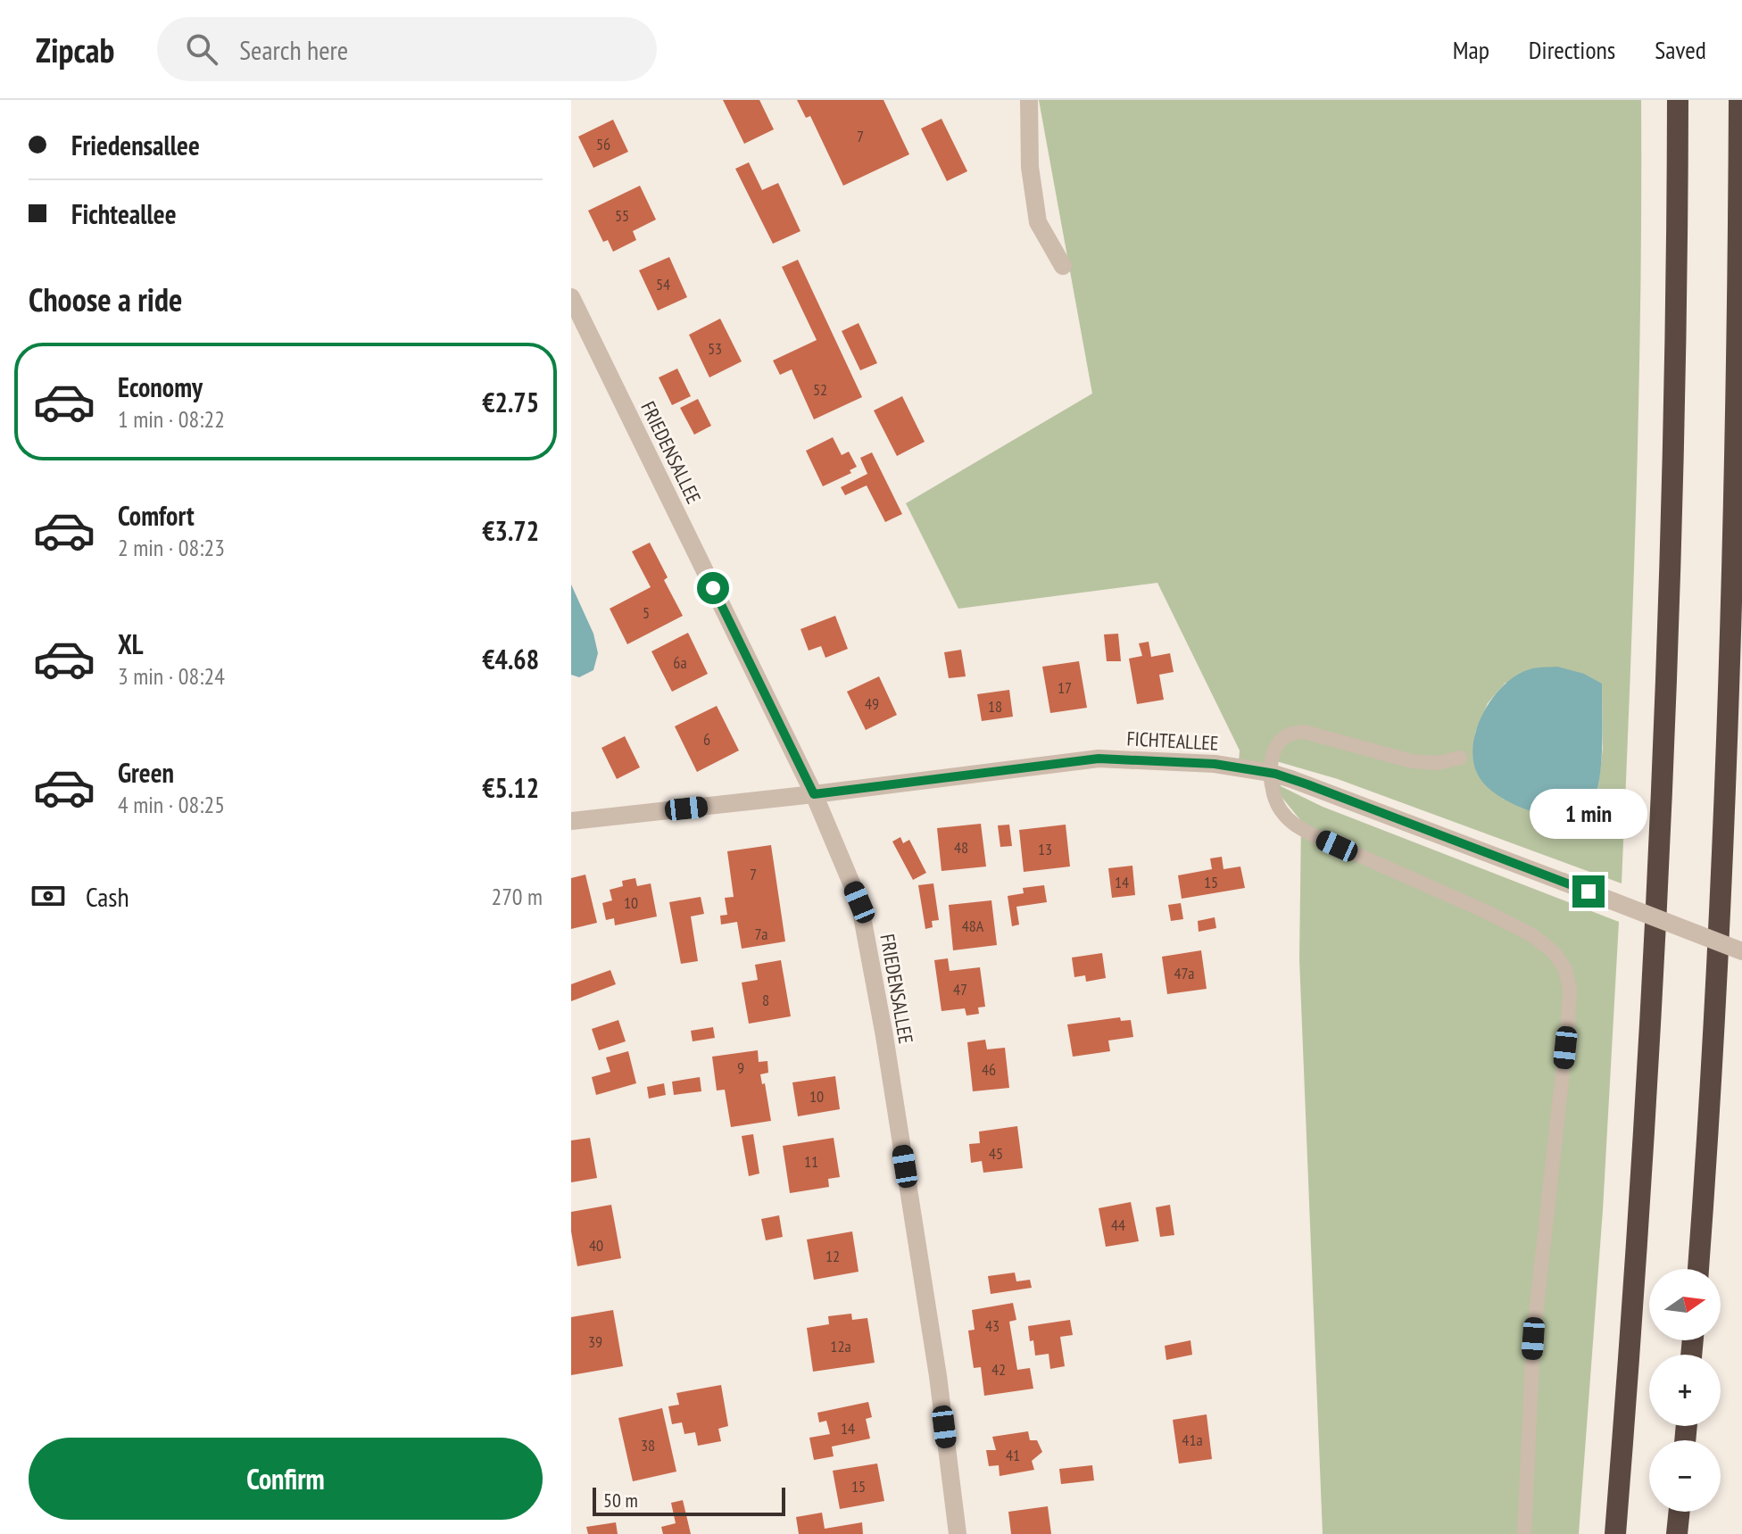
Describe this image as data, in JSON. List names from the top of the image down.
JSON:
{
  "streets": {
    "street": ["FRIEDENSALLEE", "FICHTEALLEE"]
  },
  "crossings": [
    ["FRIEDENSALLEE", "FICHTEALLEE"]
  ],
  "house_numbers": [
    "7",
    "56",
    "55",
    "54",
    "53",
    "52",
    "5",
    "6a",
    "17",
    "49",
    "18",
    "6",
    "48",
    "13",
    "7",
    "14",
    "15",
    "10",
    "48A",
    "7a",
    "47a",
    "47",
    "8",
    "9",
    "46",
    "10",
    "45",
    "11",
    "44",
    "40",
    "12",
    "43",
    "39",
    "12a",
    "42",
    "14",
    "41a",
    "38",
    "41",
    "15"
  ],
  "scale_bar": "50 m",
  "north": "right",
  "page": {
    "header": "Zipcab",
    "search": "Search here",
    "nav": ["Map", "Directions", "Saved"],
    "banner": ["Friedensallee", "Fichteallee"],
    "heading": "Choose a ride",
    "list": [
      {
        "name": "Economy",
        "note": "1 min · 08:22",
        "value": "€2.75"
      },
      {
        "name": "Comfort",
        "note": "2 min · 08:23",
        "value": "€3.72"
      },
      {
        "name": "XL",
        "note": "3 min · 08:24",
        "value": "€4.68"
      },
      {
        "name": "Green",
        "note": "4 min · 08:25",
        "value": "€5.12"
      }
    ],
    "bubble": "1 min",
    "pay": ["Cash", "270 m"],
    "map_buttons": ["+", "−"],
    "buttons": "Confirm",
    "scale": "50 m"
  }
}
